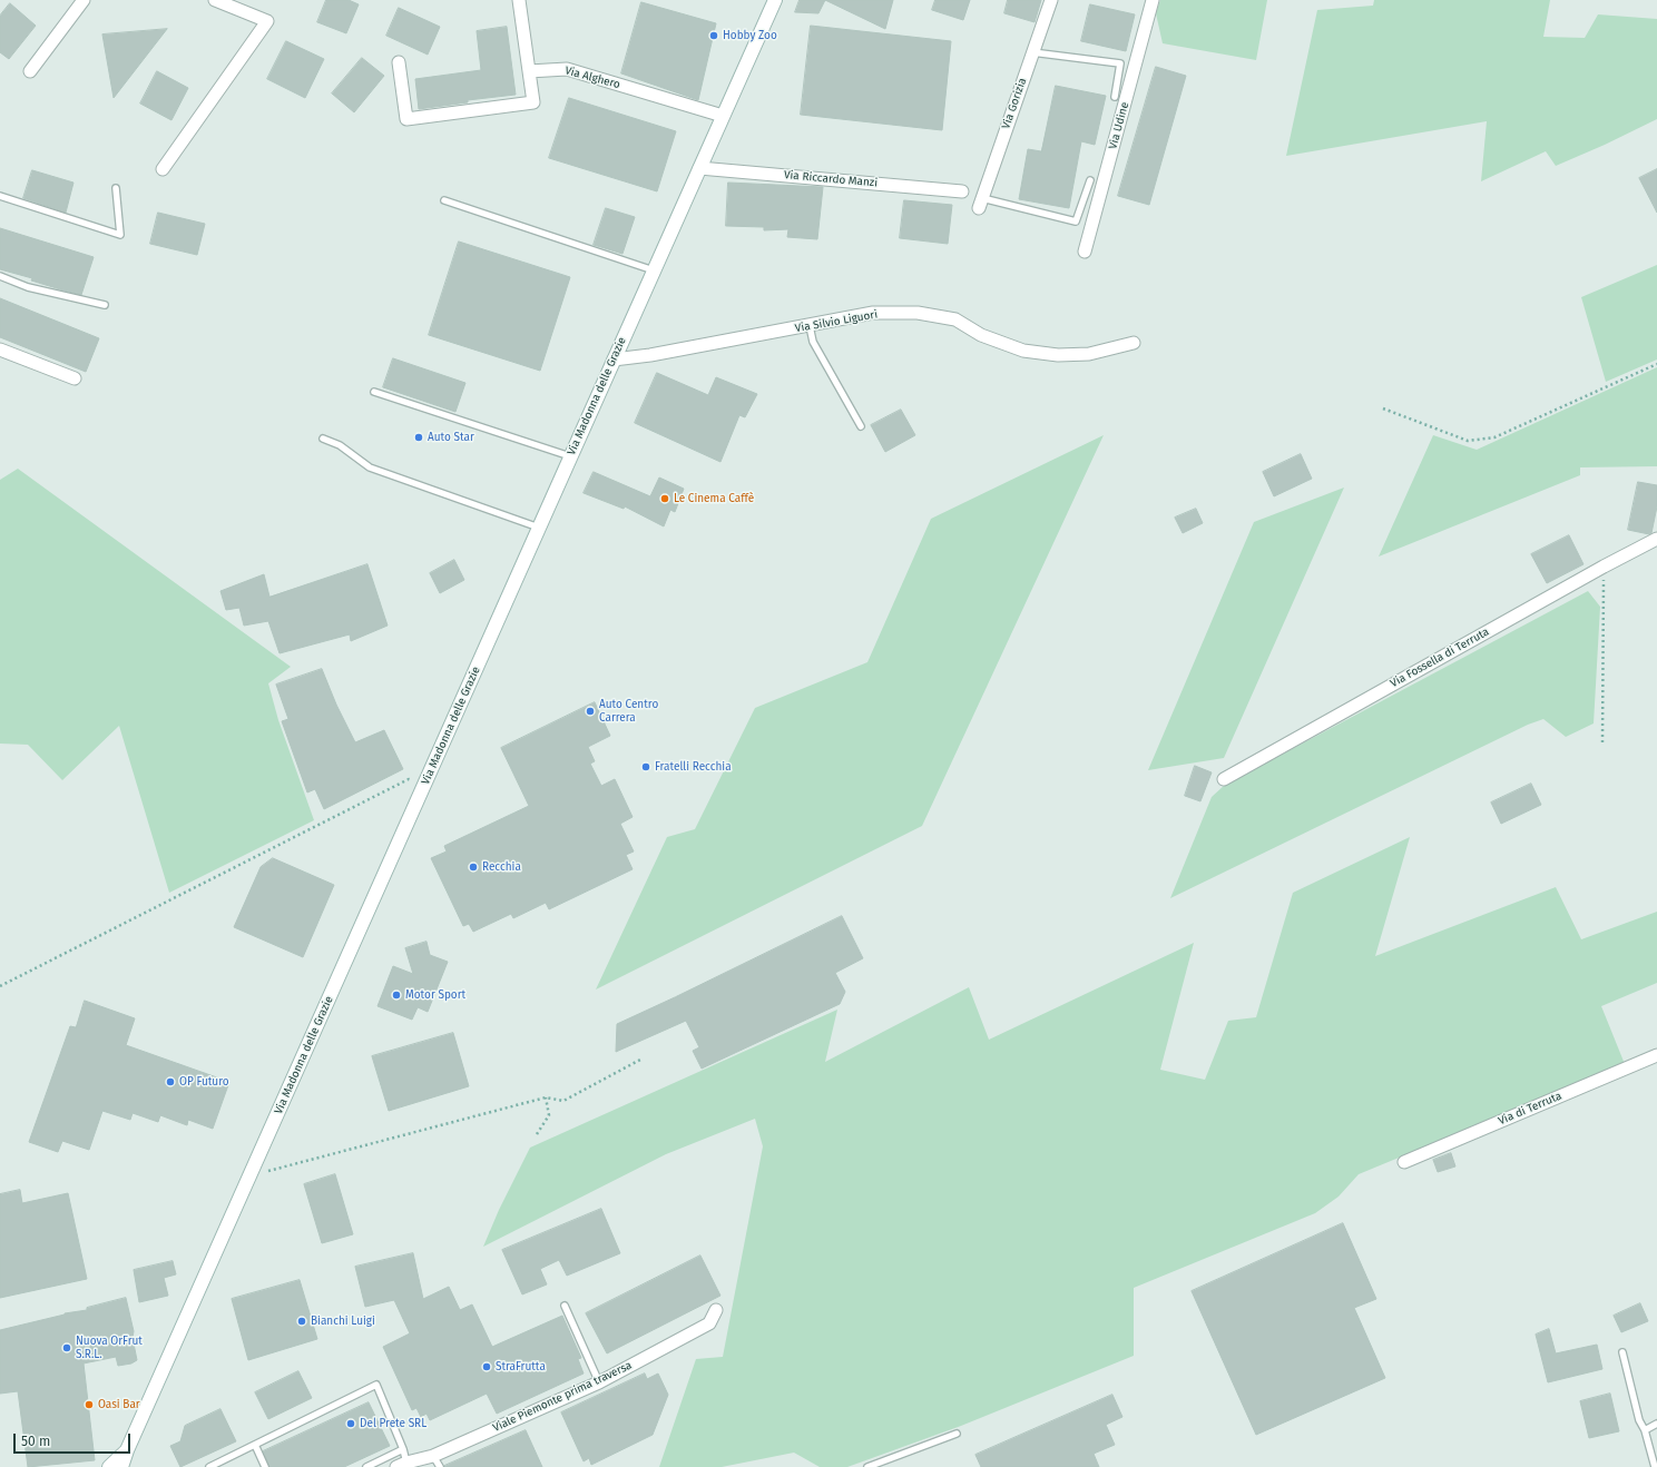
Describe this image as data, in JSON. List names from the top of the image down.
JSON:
{
  "streets": {
    "street": [
      "Via Alghero",
      "Via Gorizia",
      "Via Udine",
      "Via Riccardo Manzi",
      "Via Silvio Liguori",
      "Via Madonna delle Grazie",
      "Via Fossella di Terruta",
      "Via di Terruta",
      "Viale Piemonte prima traversa"
    ]
  },
  "crossings": [
    ["Via Alghero", "Via Madonna delle Grazie"],
    ["Via Riccardo Manzi", "Via Madonna delle Grazie"],
    ["Via Silvio Liguori", "Via Madonna delle Grazie"]
  ],
  "places": [
    "Hobby Zoo",
    "Auto Star",
    "Le Cinema Caffè",
    "Auto Centro Carrera",
    "Fratelli Recchia",
    "Recchia",
    "Motor Sport",
    "OP Futuro",
    "Bianchi Luigi",
    "Nuova OrFrut S.R.L.",
    "StraFrutta",
    "Oasi Bar",
    "Del Prete SRL"
  ],
  "scale_bar": "50 m"
}
